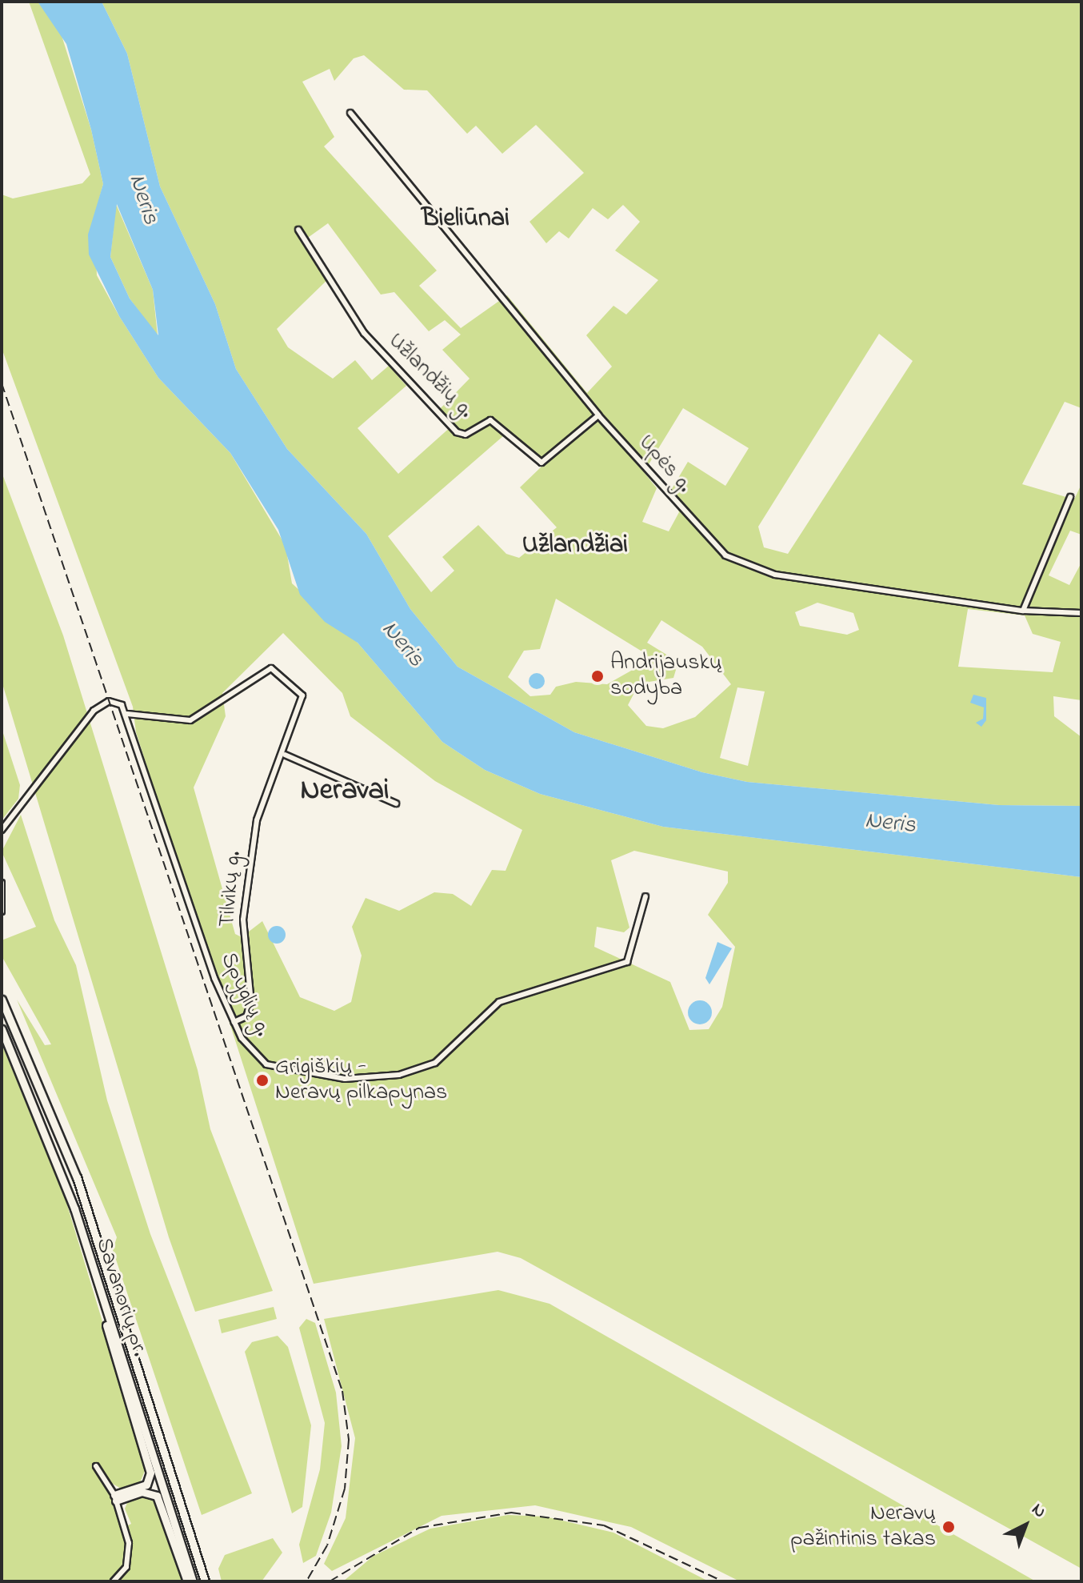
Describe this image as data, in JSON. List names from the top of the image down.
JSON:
{
  "streets": {
    "highway": ["Savanorių pr."],
    "street": [
      "Užlandžių g.",
      "Upės g.",
      "Tilvikų g.",
      "Spyglių g."
    ]
  },
  "crossings": [
    ["Užlandžių g.", "Upės g."],
    ["Tilvikų g.", "Spyglių g."]
  ],
  "districts": ["Bieliūnai", "Užlandžiai", "Neravai"],
  "water": ["Neris"],
  "places": ["Andrijauskų sodyba", "Grigiškių - Neravų pilkapynas", "Neravų pažintinis takas"],
  "north": "top right"
}
